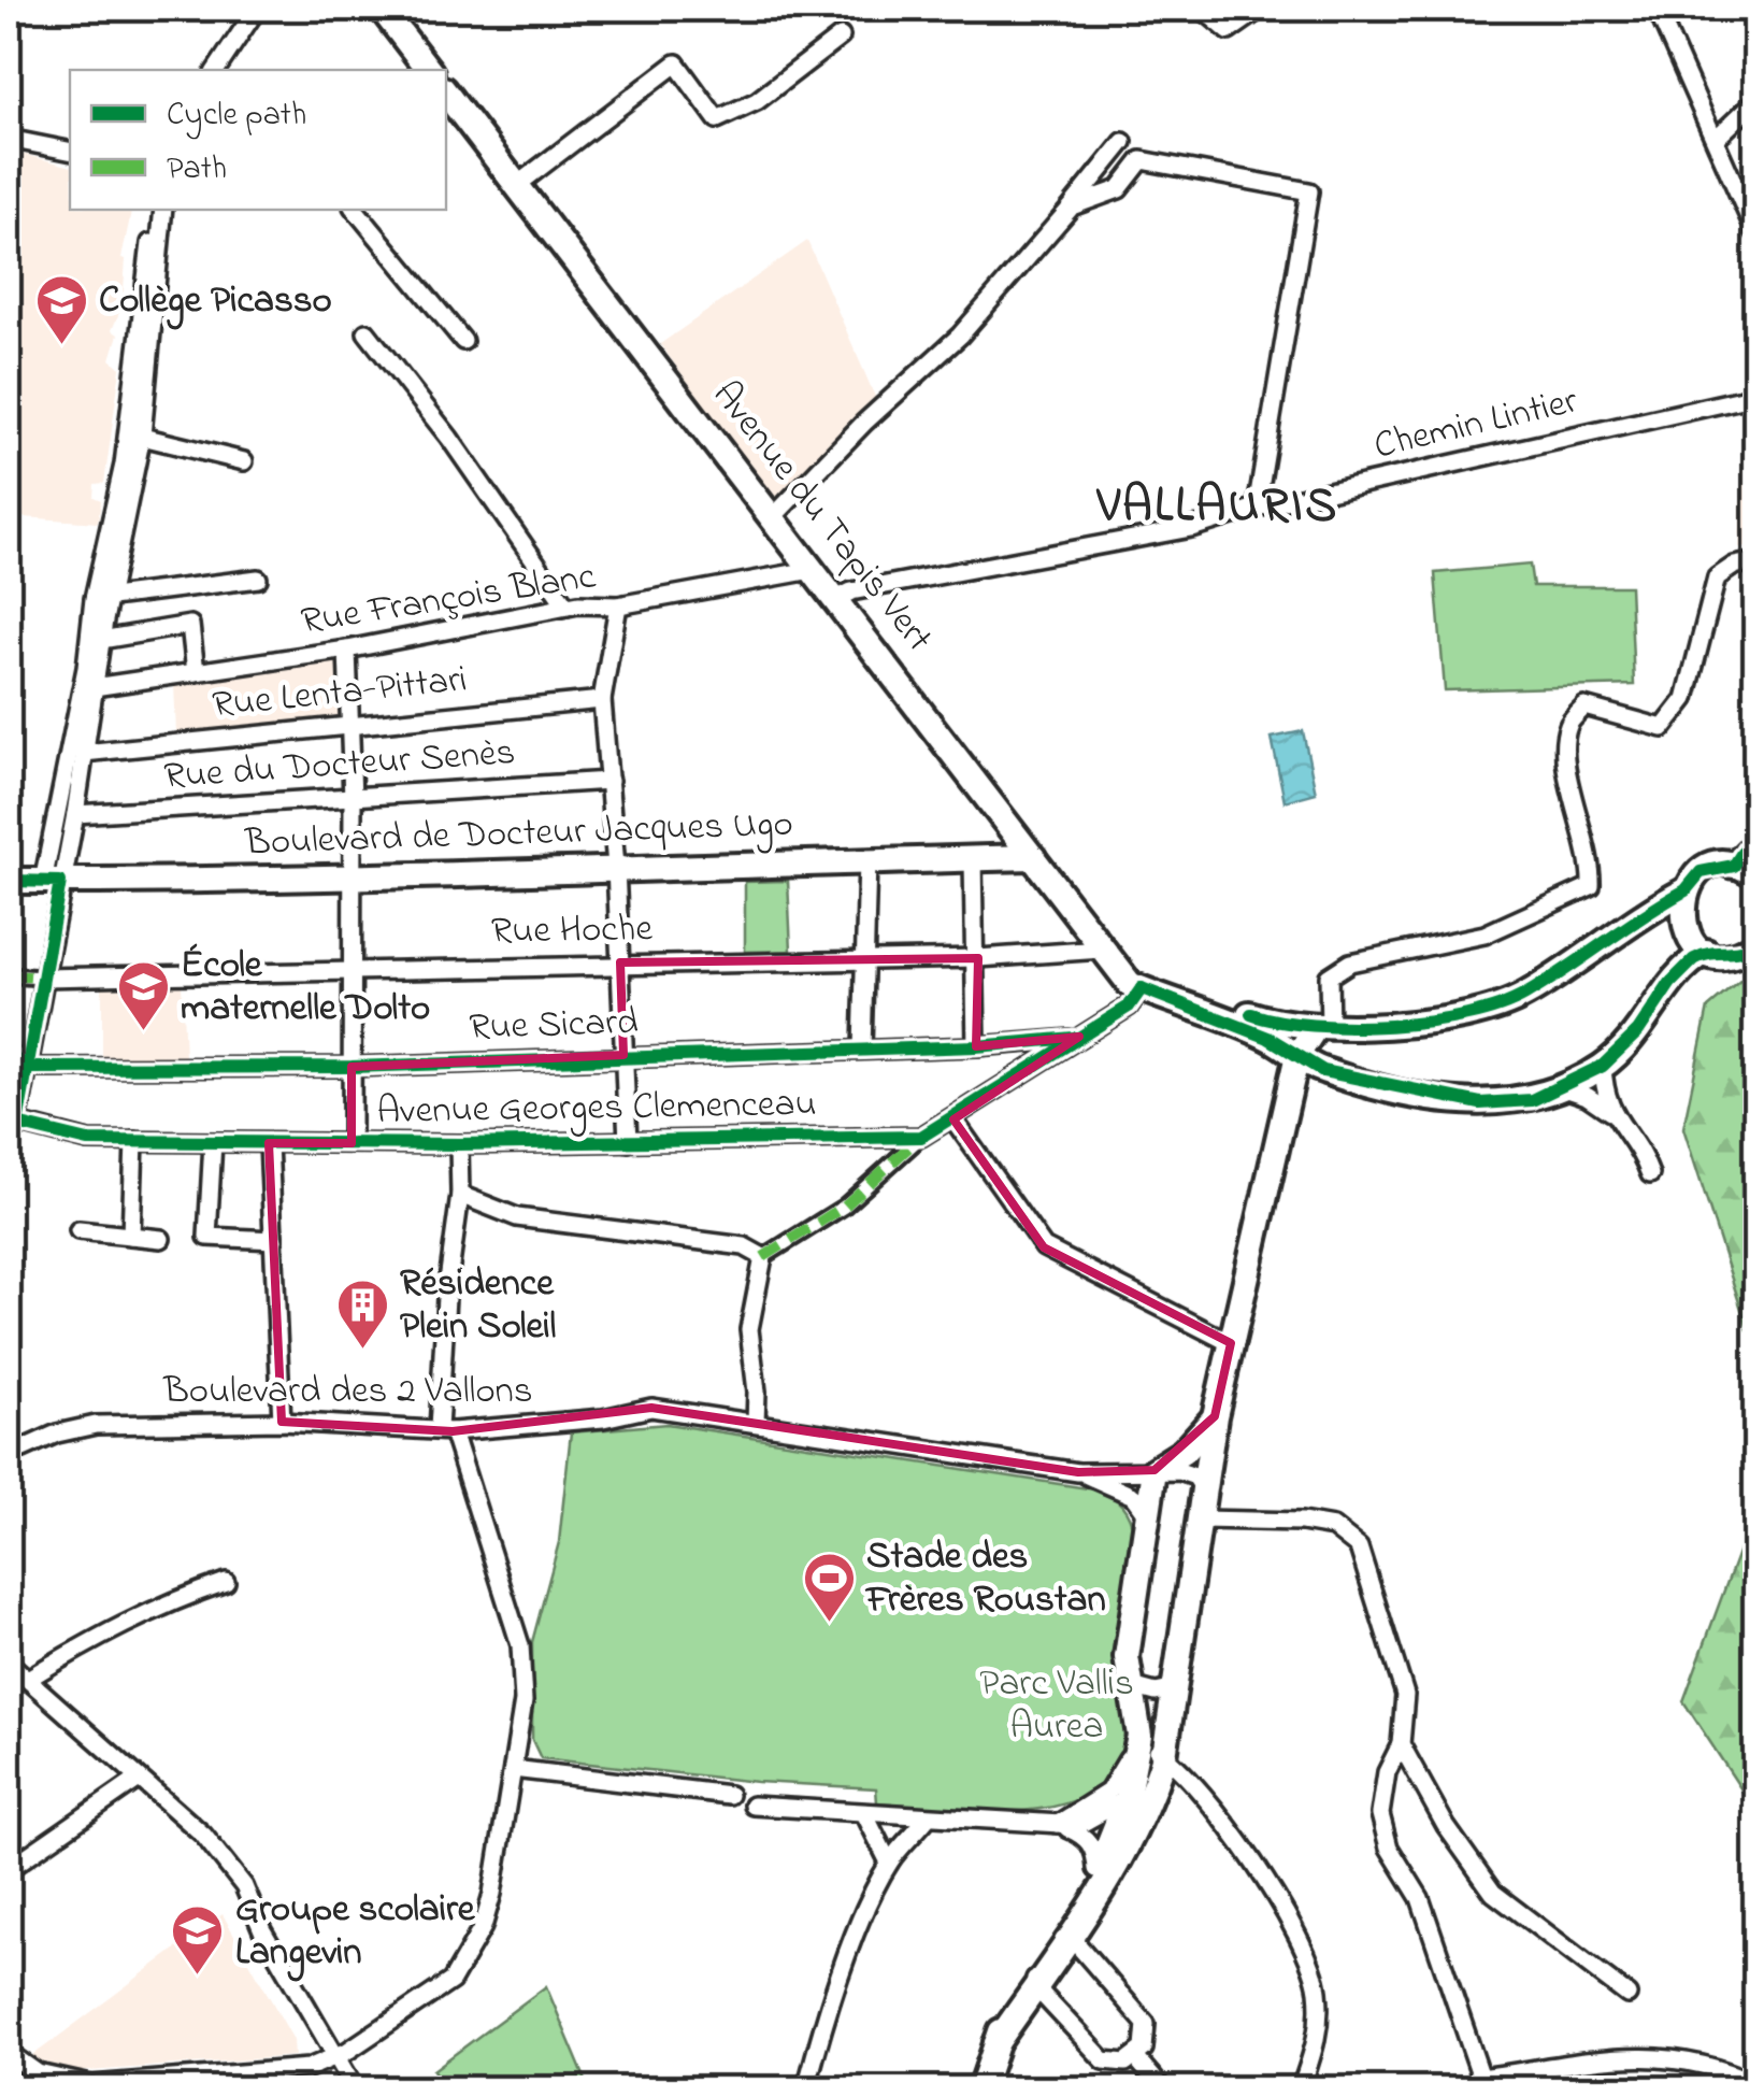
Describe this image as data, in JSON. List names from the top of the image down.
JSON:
{
  "streets": {
    "main road": ["Avenue du Tapis Vert", "Boulevard de Docteur Jacques Ugo"],
    "street": [
      "Chemin Lintier",
      "Rue François Blanc",
      "Rue Lenta-Pittari",
      "Rue du Docteur Senès",
      "Rue Hoche",
      "Rue Sicard",
      "Avenue Georges Clemenceau",
      "Boulevard des 2 Vallons"
    ]
  },
  "crossings": [
    ["Chemin Lintier", "Avenue du Tapis Vert"],
    ["Avenue du Tapis Vert", "Rue François Blanc"],
    ["Avenue du Tapis Vert", "Boulevard de Docteur Jacques Ugo"],
    ["Avenue du Tapis Vert", "Rue Hoche"],
    ["Avenue du Tapis Vert", "Avenue Georges Clemenceau"],
    ["Rue Sicard", "Avenue Georges Clemenceau"]
  ],
  "districts": ["VALLAURIS"],
  "parks": ["Parc Vallis Aurea"],
  "places": {
    "school or university": ["Collège Picasso", "École maternelle Dolto", "Groupe scolaire Langevin"],
    "building": ["Résidence Plein Soleil"],
    "sports": ["Stade des Frères Roustan"]
  },
  "legend": ["Cycle path", "Path"]
}
